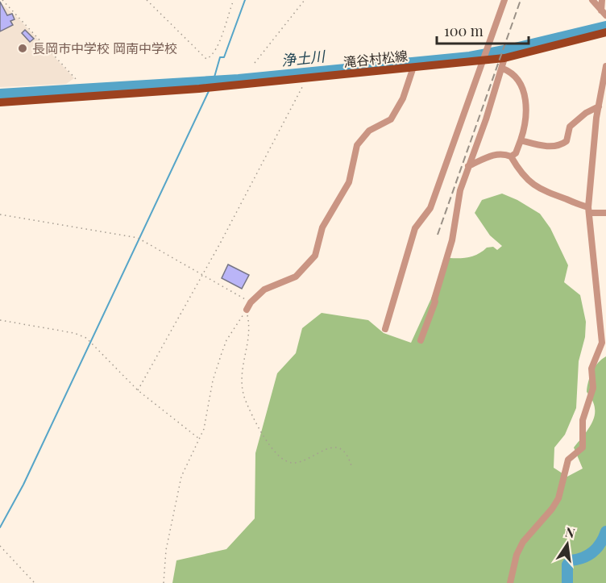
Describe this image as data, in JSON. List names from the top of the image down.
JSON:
{
  "streets": {
    "main road": ["滝谷村松線"]
  },
  "water": ["浄土川"],
  "places": ["長岡市中学校 岡南中学校"],
  "scale_bar": "100 m",
  "north": "top"
}
